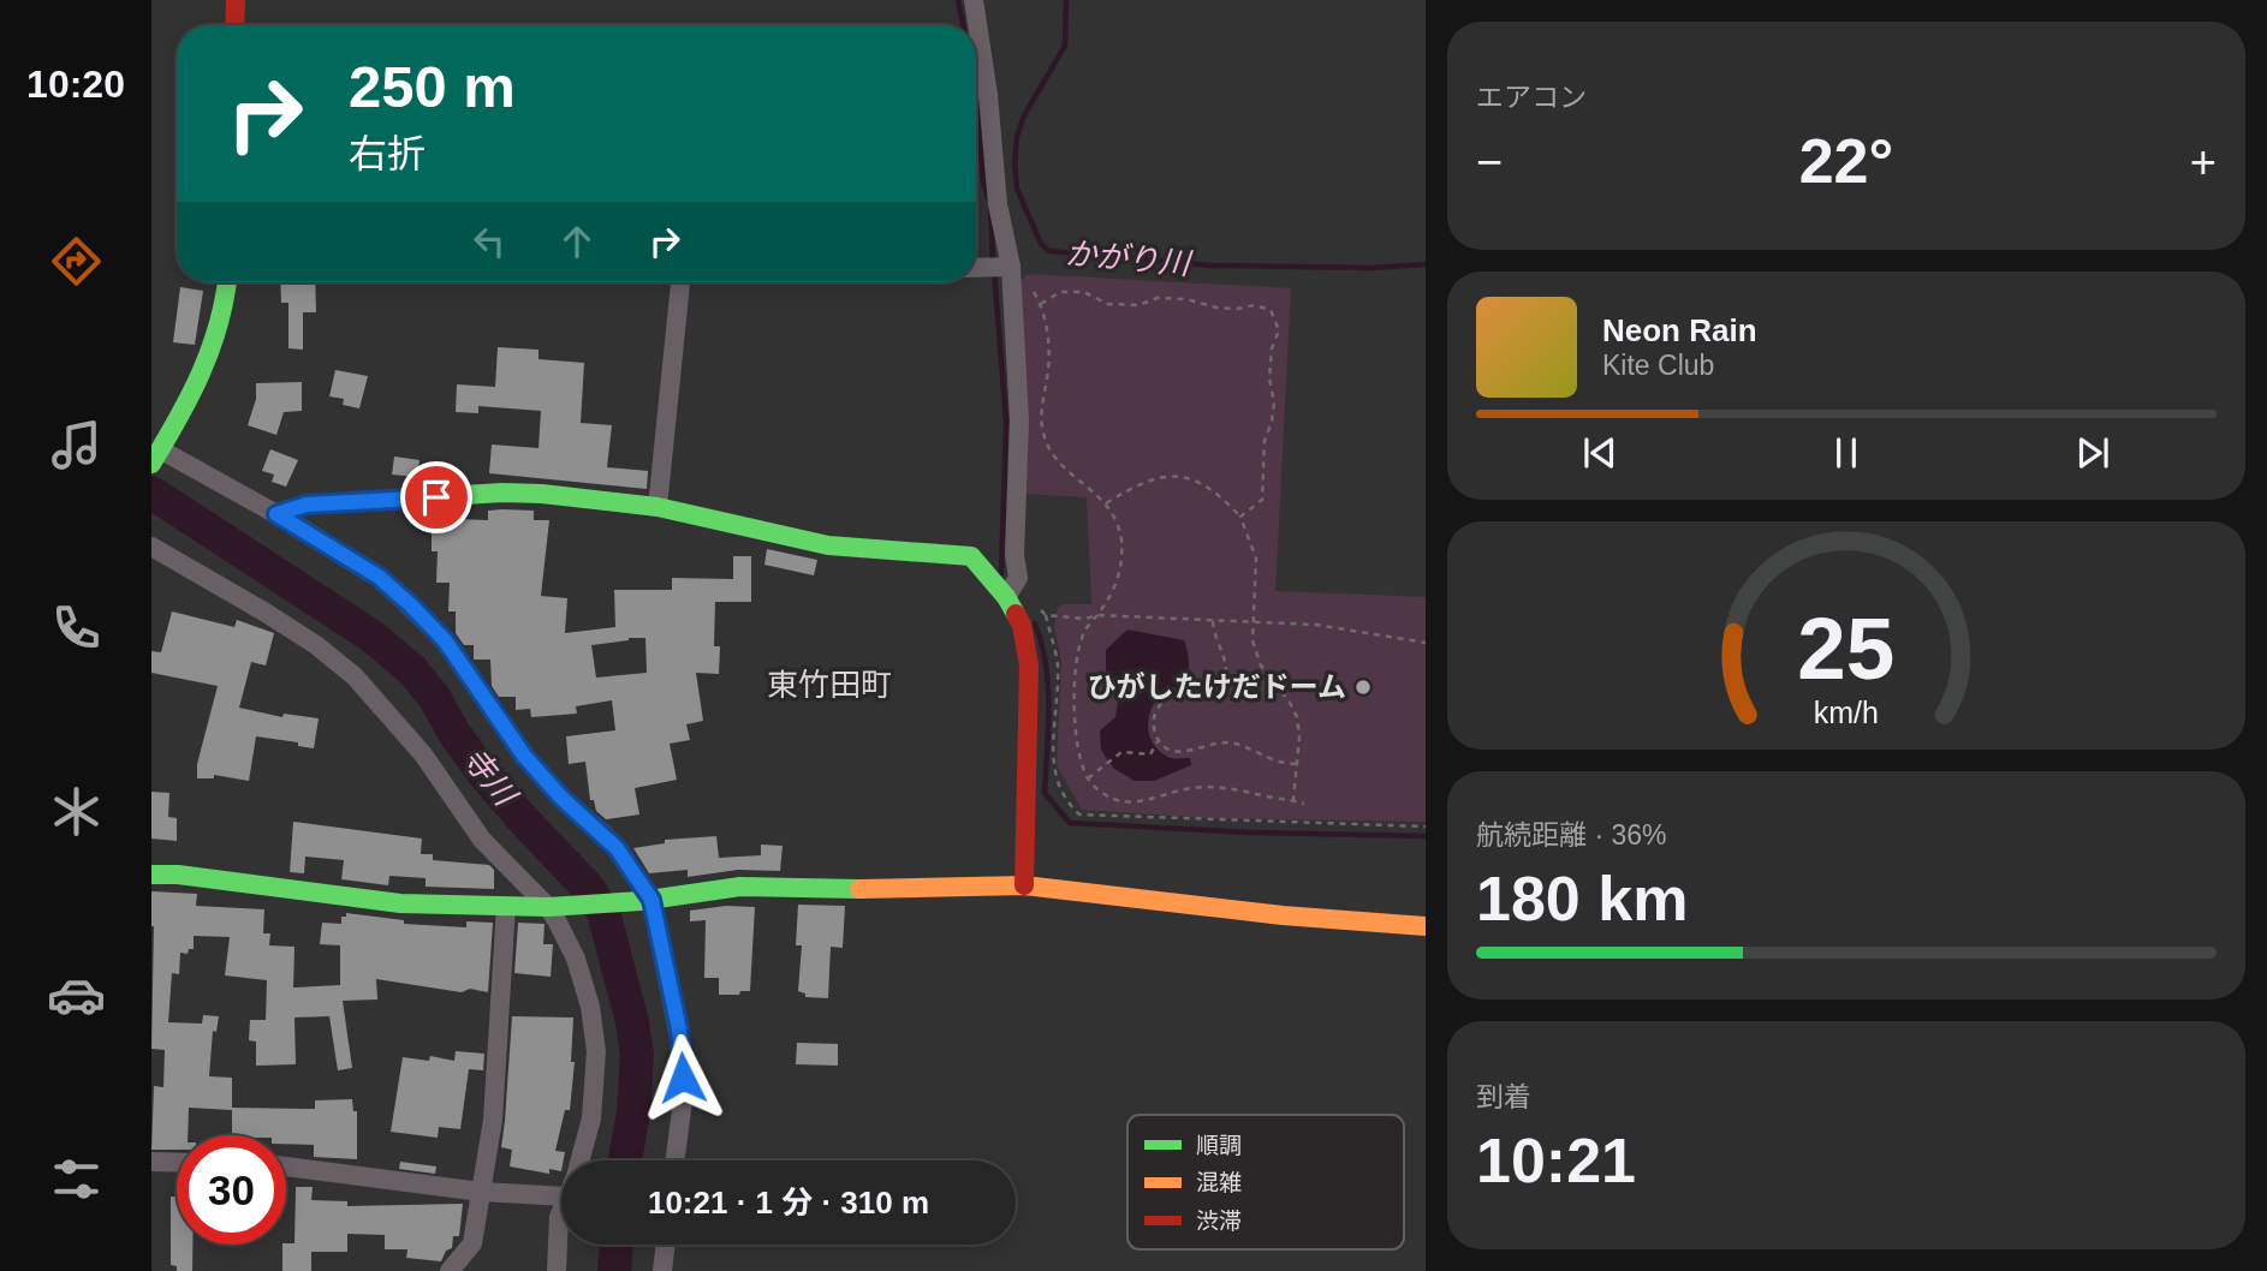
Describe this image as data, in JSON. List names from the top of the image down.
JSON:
{
  "districts": ["東竹田町"],
  "water": ["かがり川", "寺川"],
  "places": ["ひがしたけだドーム"],
  "legend": ["順調", "混雑", "渋滞"],
  "page": {
    "tabs": "10:20",
    "tile": [
      "エアコン",
      ["航続距離 · 36%", "180 km"],
      ["到着", "10:21"]
    ],
    "turn": ["250 m", "右折"],
    "heat": ["−", "22°", "+"],
    "song": ["Neon Rain", "Kite Club"],
    "limit": "30",
    "trip": "10:21 · 1 分 · 310 m",
    "gauge": ["25", "km/h"]
  }
}
